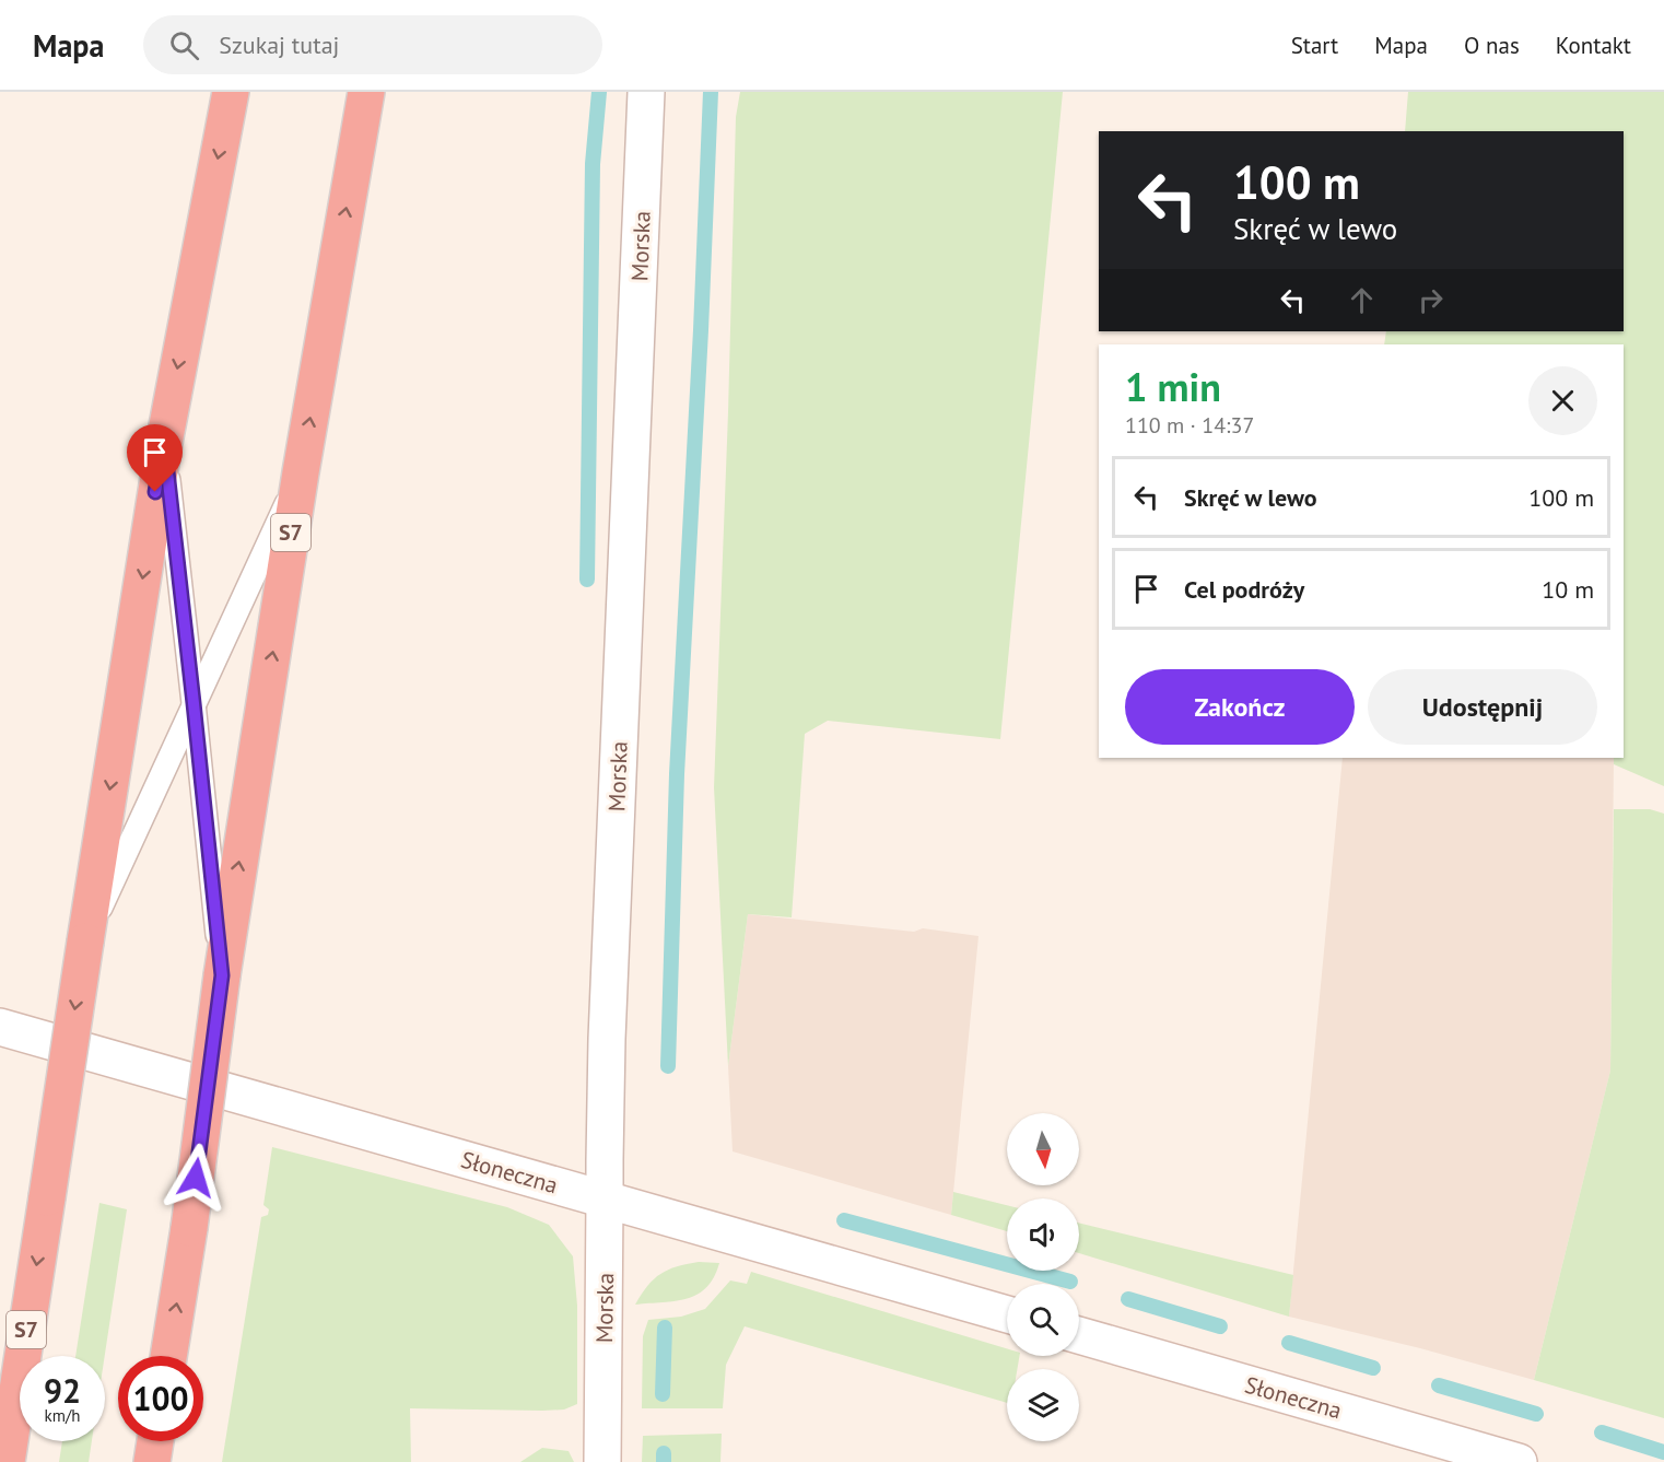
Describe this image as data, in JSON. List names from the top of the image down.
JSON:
{
  "streets": {
    "highway": ["S7"],
    "main road": ["Morska", "Słoneczna"]
  },
  "crossings": [
    ["Morska", "Słoneczna"]
  ],
  "north": "bottom",
  "page": {
    "header": "Mapa",
    "search": "Szukaj tutaj",
    "nav": [
      "Start",
      "Mapa",
      "O nas",
      "Kontakt"
    ],
    "turn": ["100 m", "Skręć w lewo"],
    "heading": ["1 min", "110 m · 14:37"],
    "list": [
      {
        "name": "Skręć w lewo",
        "value": "100 m"
      },
      {
        "name": "Cel podróży",
        "value": "10 m"
      }
    ],
    "buttons": ["Zakończ", "Udostępnij"],
    "speed": "92 km/h",
    "limit": "100"
  }
}
